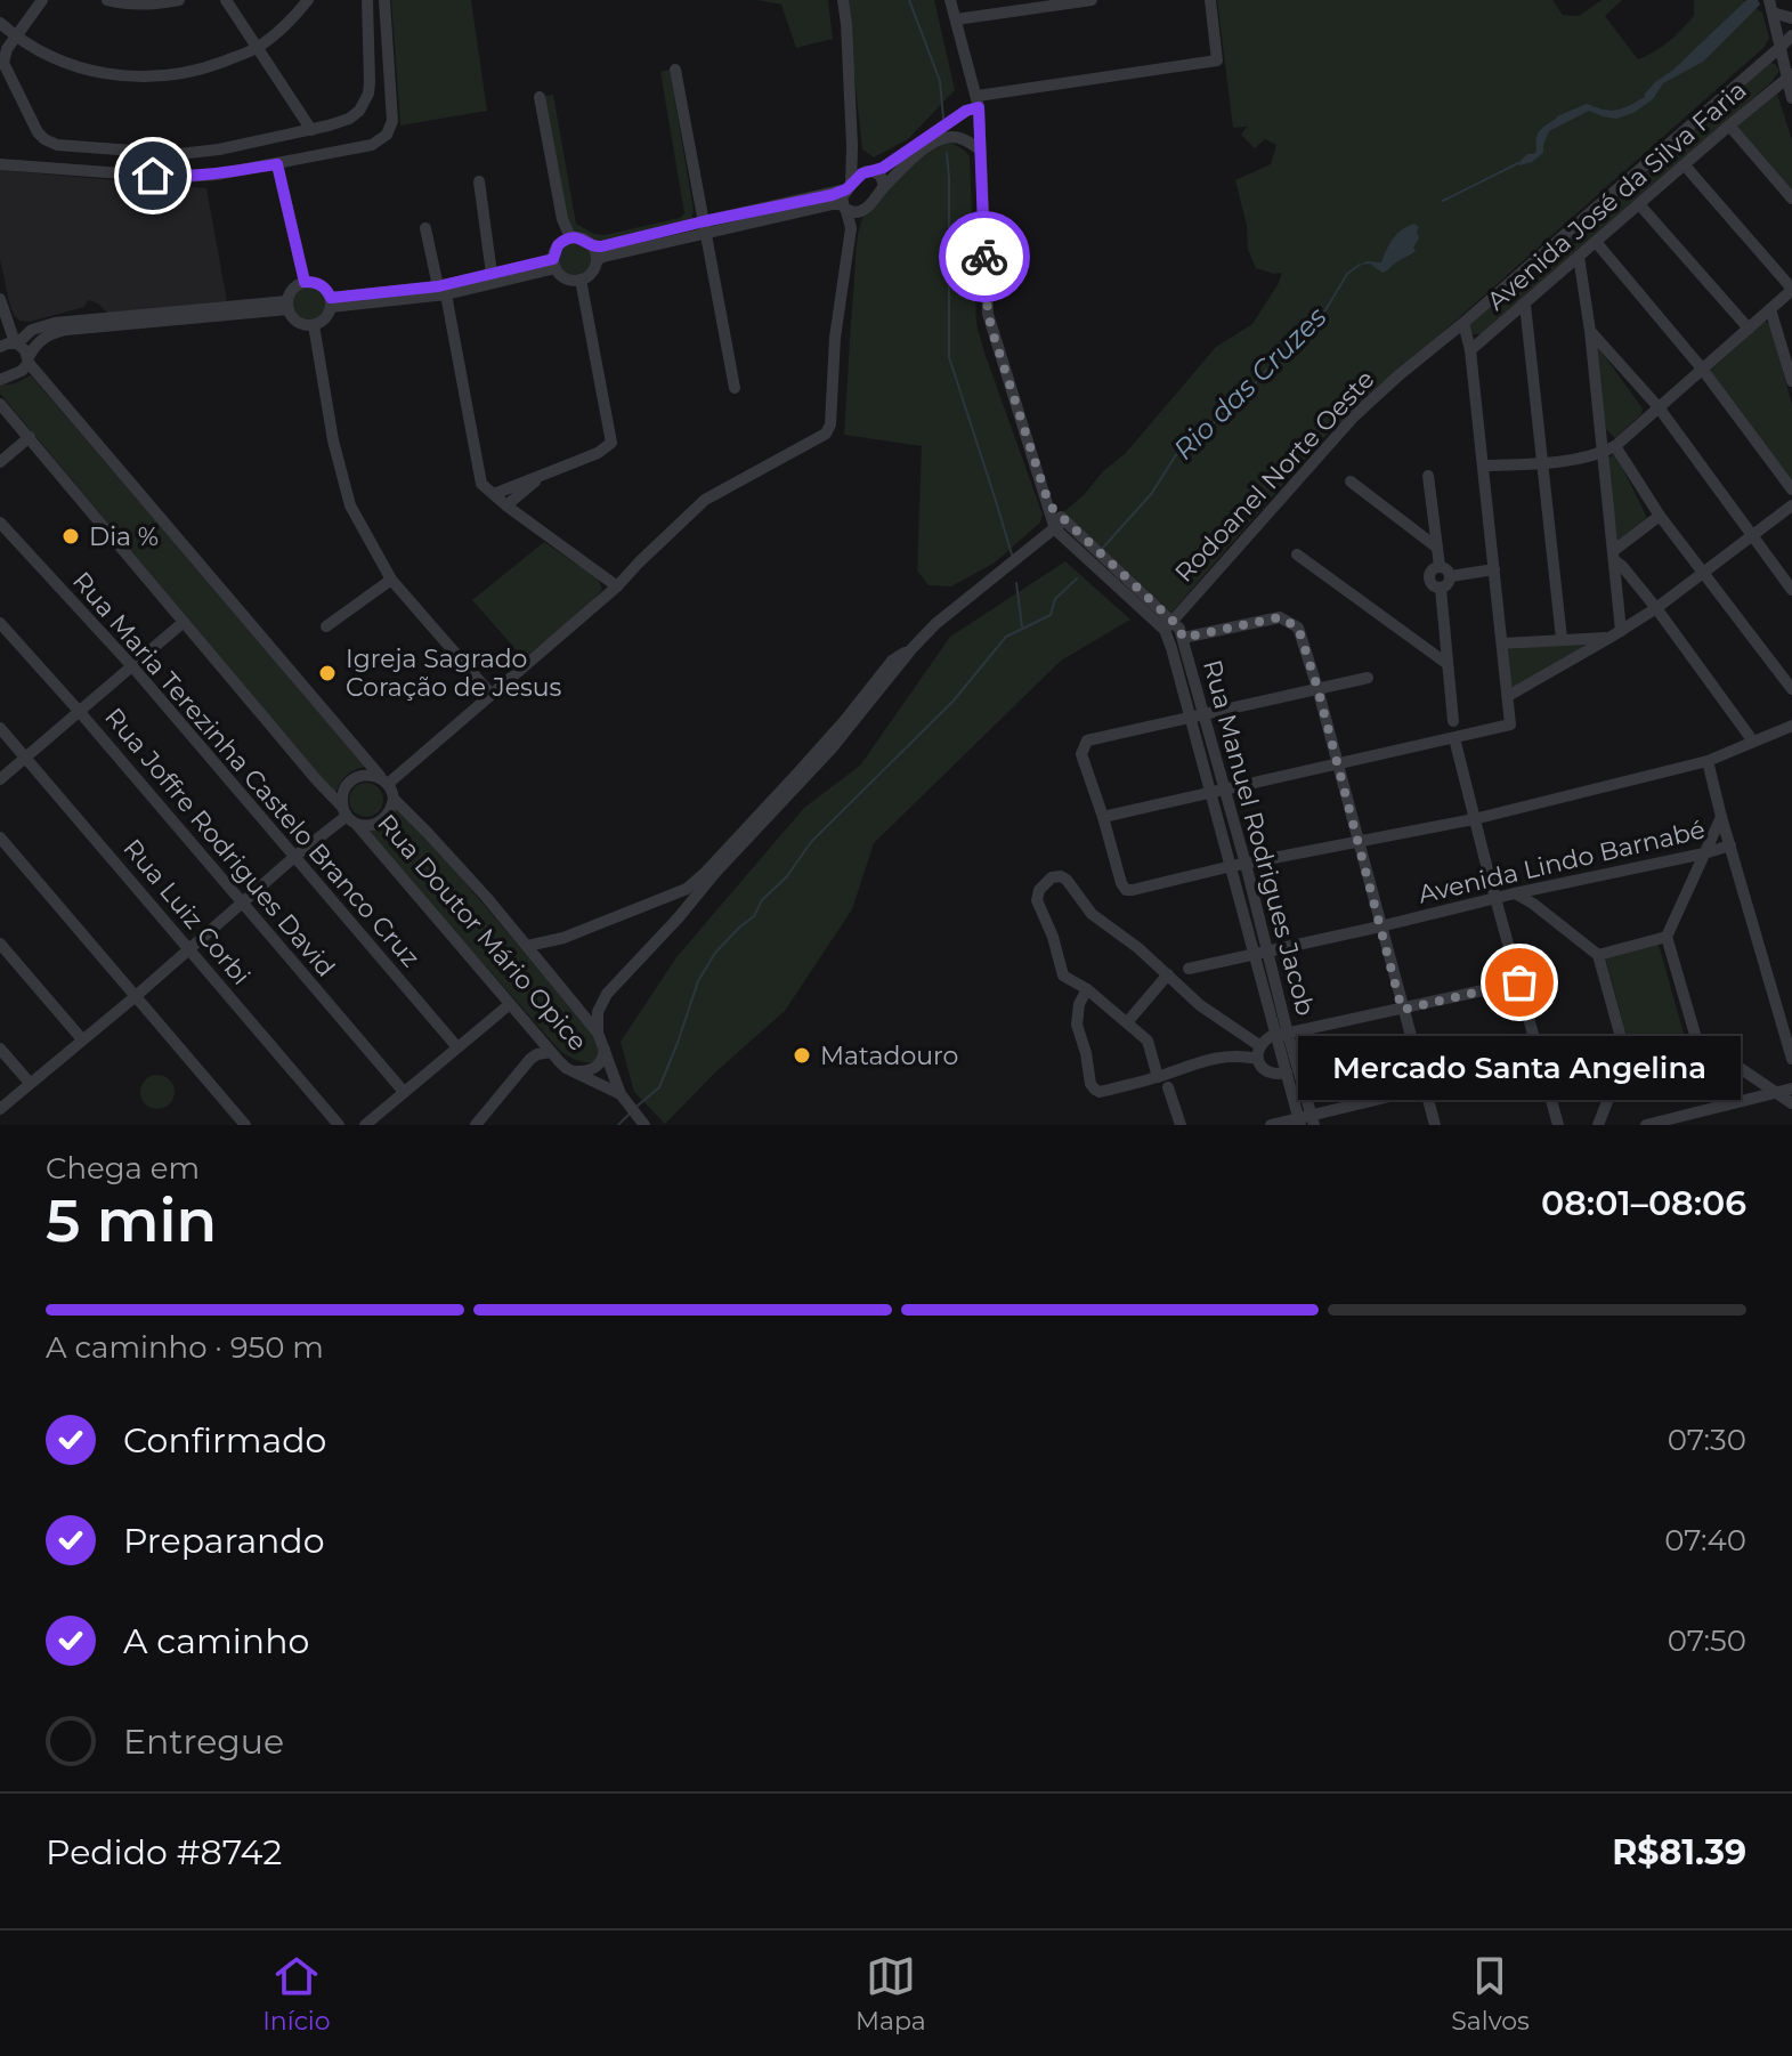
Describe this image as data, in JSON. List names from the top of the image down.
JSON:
{
  "streets": {
    "street": [
      "Avenida José da Silva Faria",
      "Rodoanel Norte Oeste",
      "Rua Maria Terezinha Castelo Branco Cruz",
      "Rua Manuel Rodrigues Jacob",
      "Rua Joffre Rodrigues David",
      "Avenida Lindo Barnabé",
      "Rua Luiz Corbi",
      "Rua Doutor Mário Opice"
    ]
  },
  "crossings": [
    ["Rodoanel Norte Oeste", "Rua Manuel Rodrigues Jacob"],
    ["Rua Manuel Rodrigues Jacob", "Avenida Lindo Barnabé"]
  ],
  "water": ["Rio das Cruzes"],
  "places": [
    "Dia %",
    "Igreja Sagrado Coração de Jesus",
    "Mercado Santa Angelina",
    "Matadouro"
  ],
  "page": {
    "bubble": "Mercado Santa Angelina",
    "heading": ["5 min", "Chega em", "08:01–08:06"],
    "panel": ["Pedido #8742", "R$81.39"],
    "bar": "A caminho · 950 m",
    "list": [
      ["Confirmado", "07:30"],
      ["Preparando", "07:40"],
      ["A caminho", "07:50"],
      "Entregue"
    ],
    "tabs": ["Início", "Mapa", "Salvos"]
  }
}
